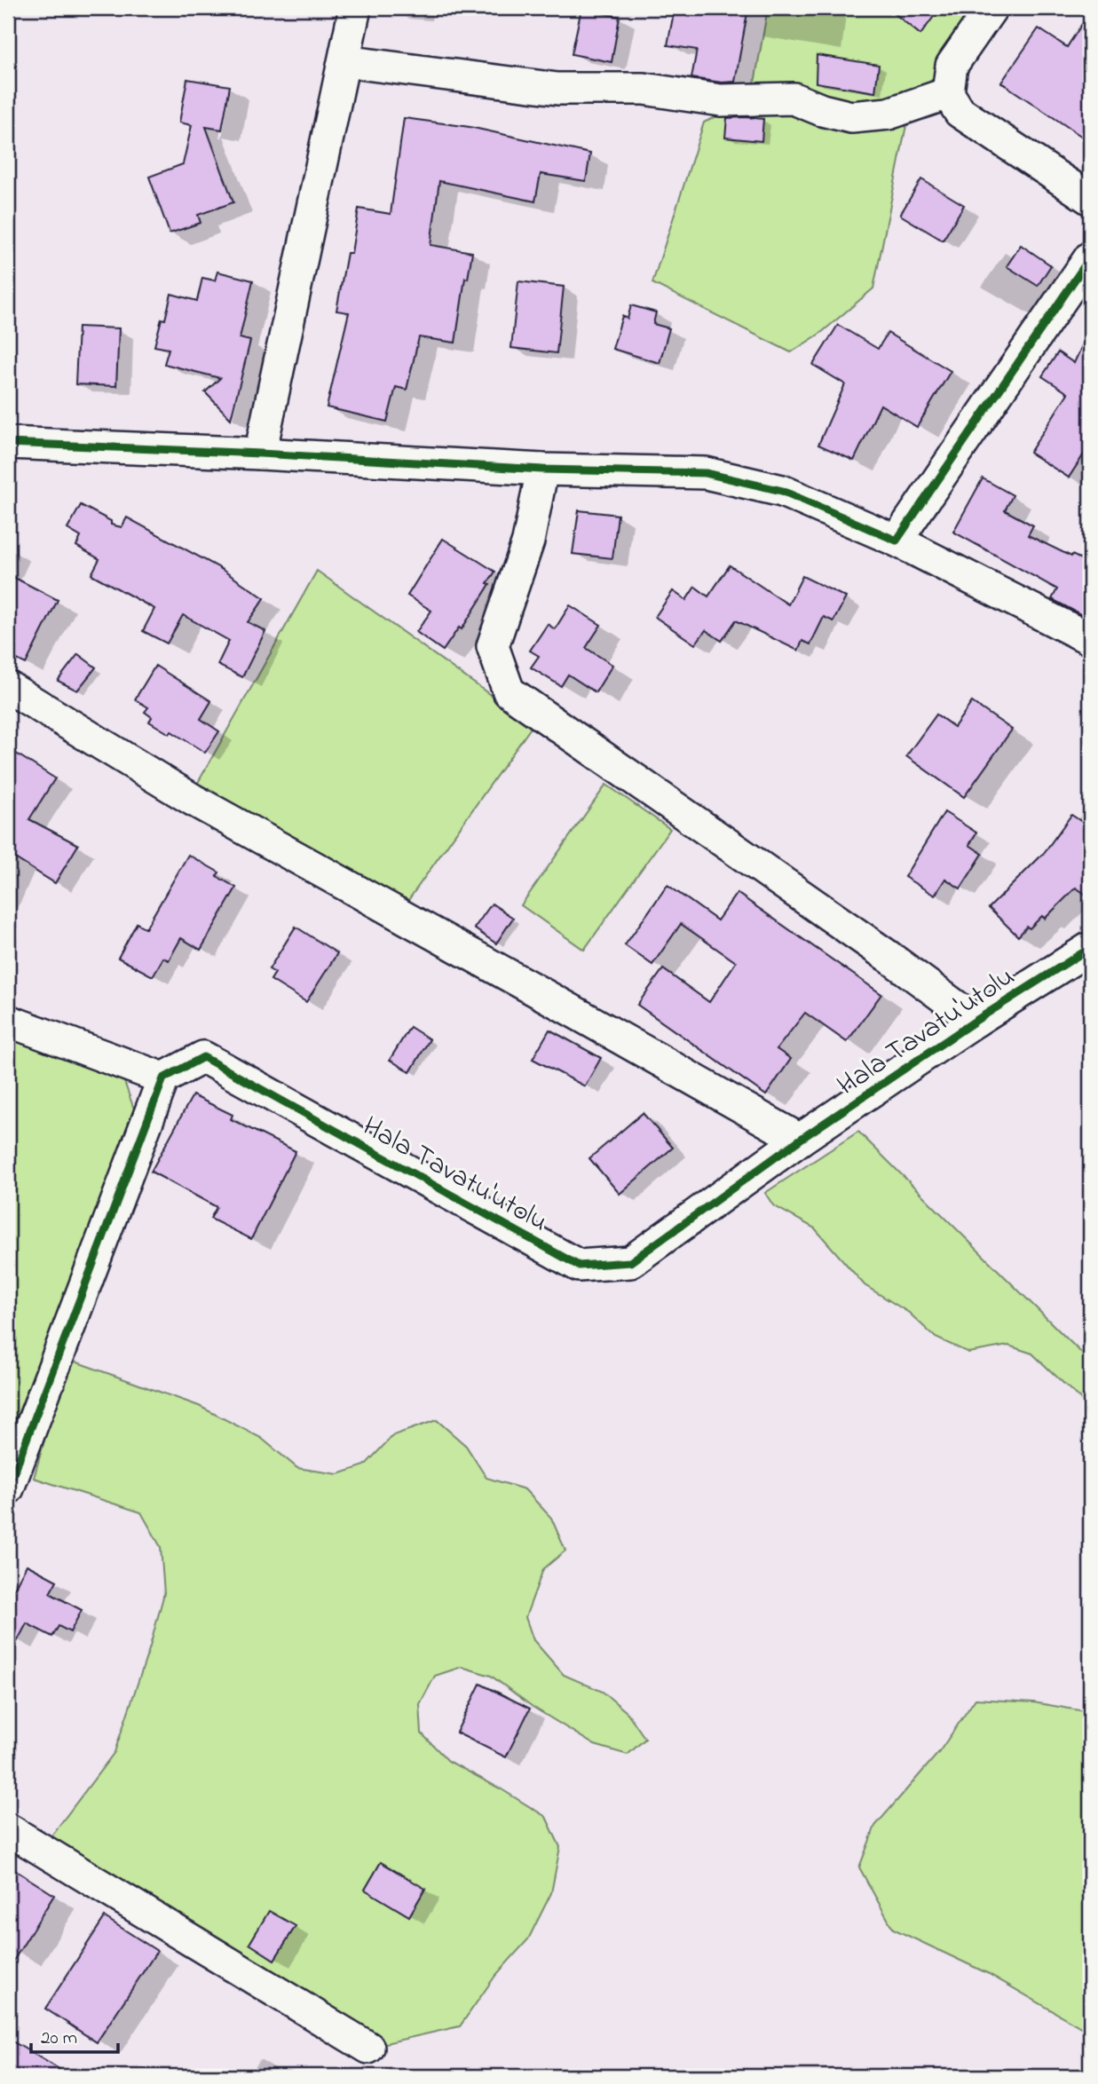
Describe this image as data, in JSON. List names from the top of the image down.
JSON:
{
  "streets": {
    "street": ["Hala Tavatu'utolu"]
  },
  "scale_bar": "20 m"
}
